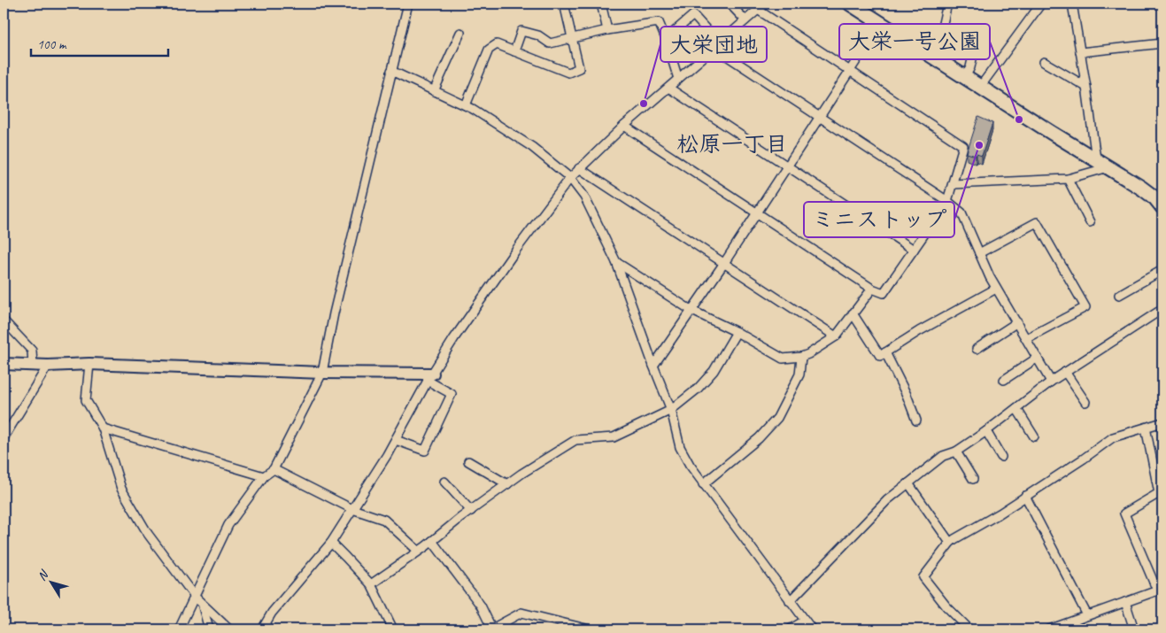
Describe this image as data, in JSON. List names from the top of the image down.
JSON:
{
  "districts": ["松原一丁目"],
  "places": ["大栄団地", "大栄一号公園", "ミニストップ"],
  "scale_bar": "100 m",
  "north": "top left"
}
